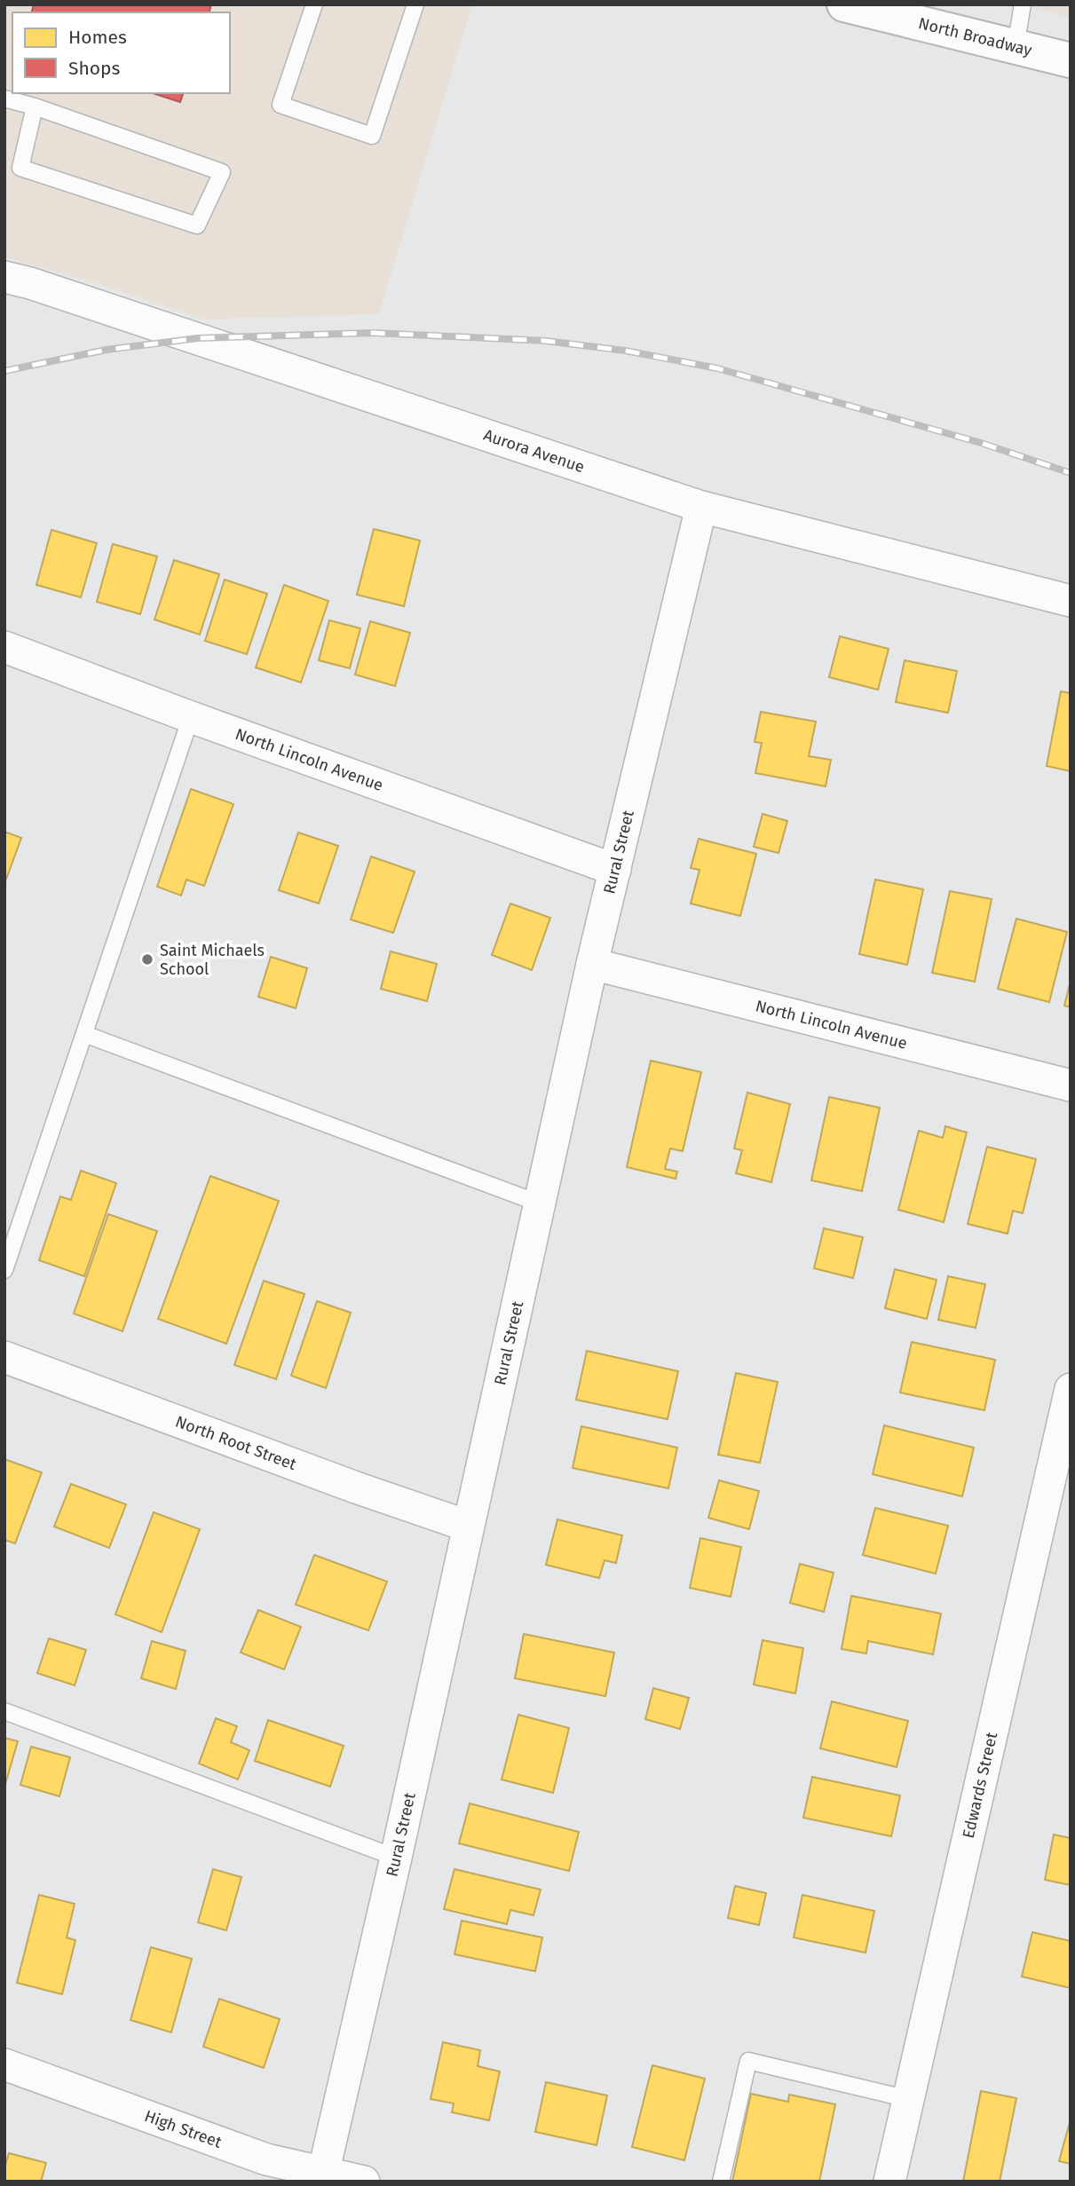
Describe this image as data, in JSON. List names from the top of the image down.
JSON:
{
  "streets": {
    "main road": ["North Broadway"],
    "street": [
      "Aurora Avenue",
      "North Lincoln Avenue",
      "Rural Street",
      "North Root Street",
      "Edwards Street",
      "High Street"
    ]
  },
  "crossings": [
    ["Aurora Avenue", "Rural Street"],
    ["North Lincoln Avenue", "Rural Street"],
    ["Rural Street", "North Root Street"],
    ["Rural Street", "High Street"]
  ],
  "places": ["Saint Michaels School"],
  "legend": ["Homes", "Shops"]
}
